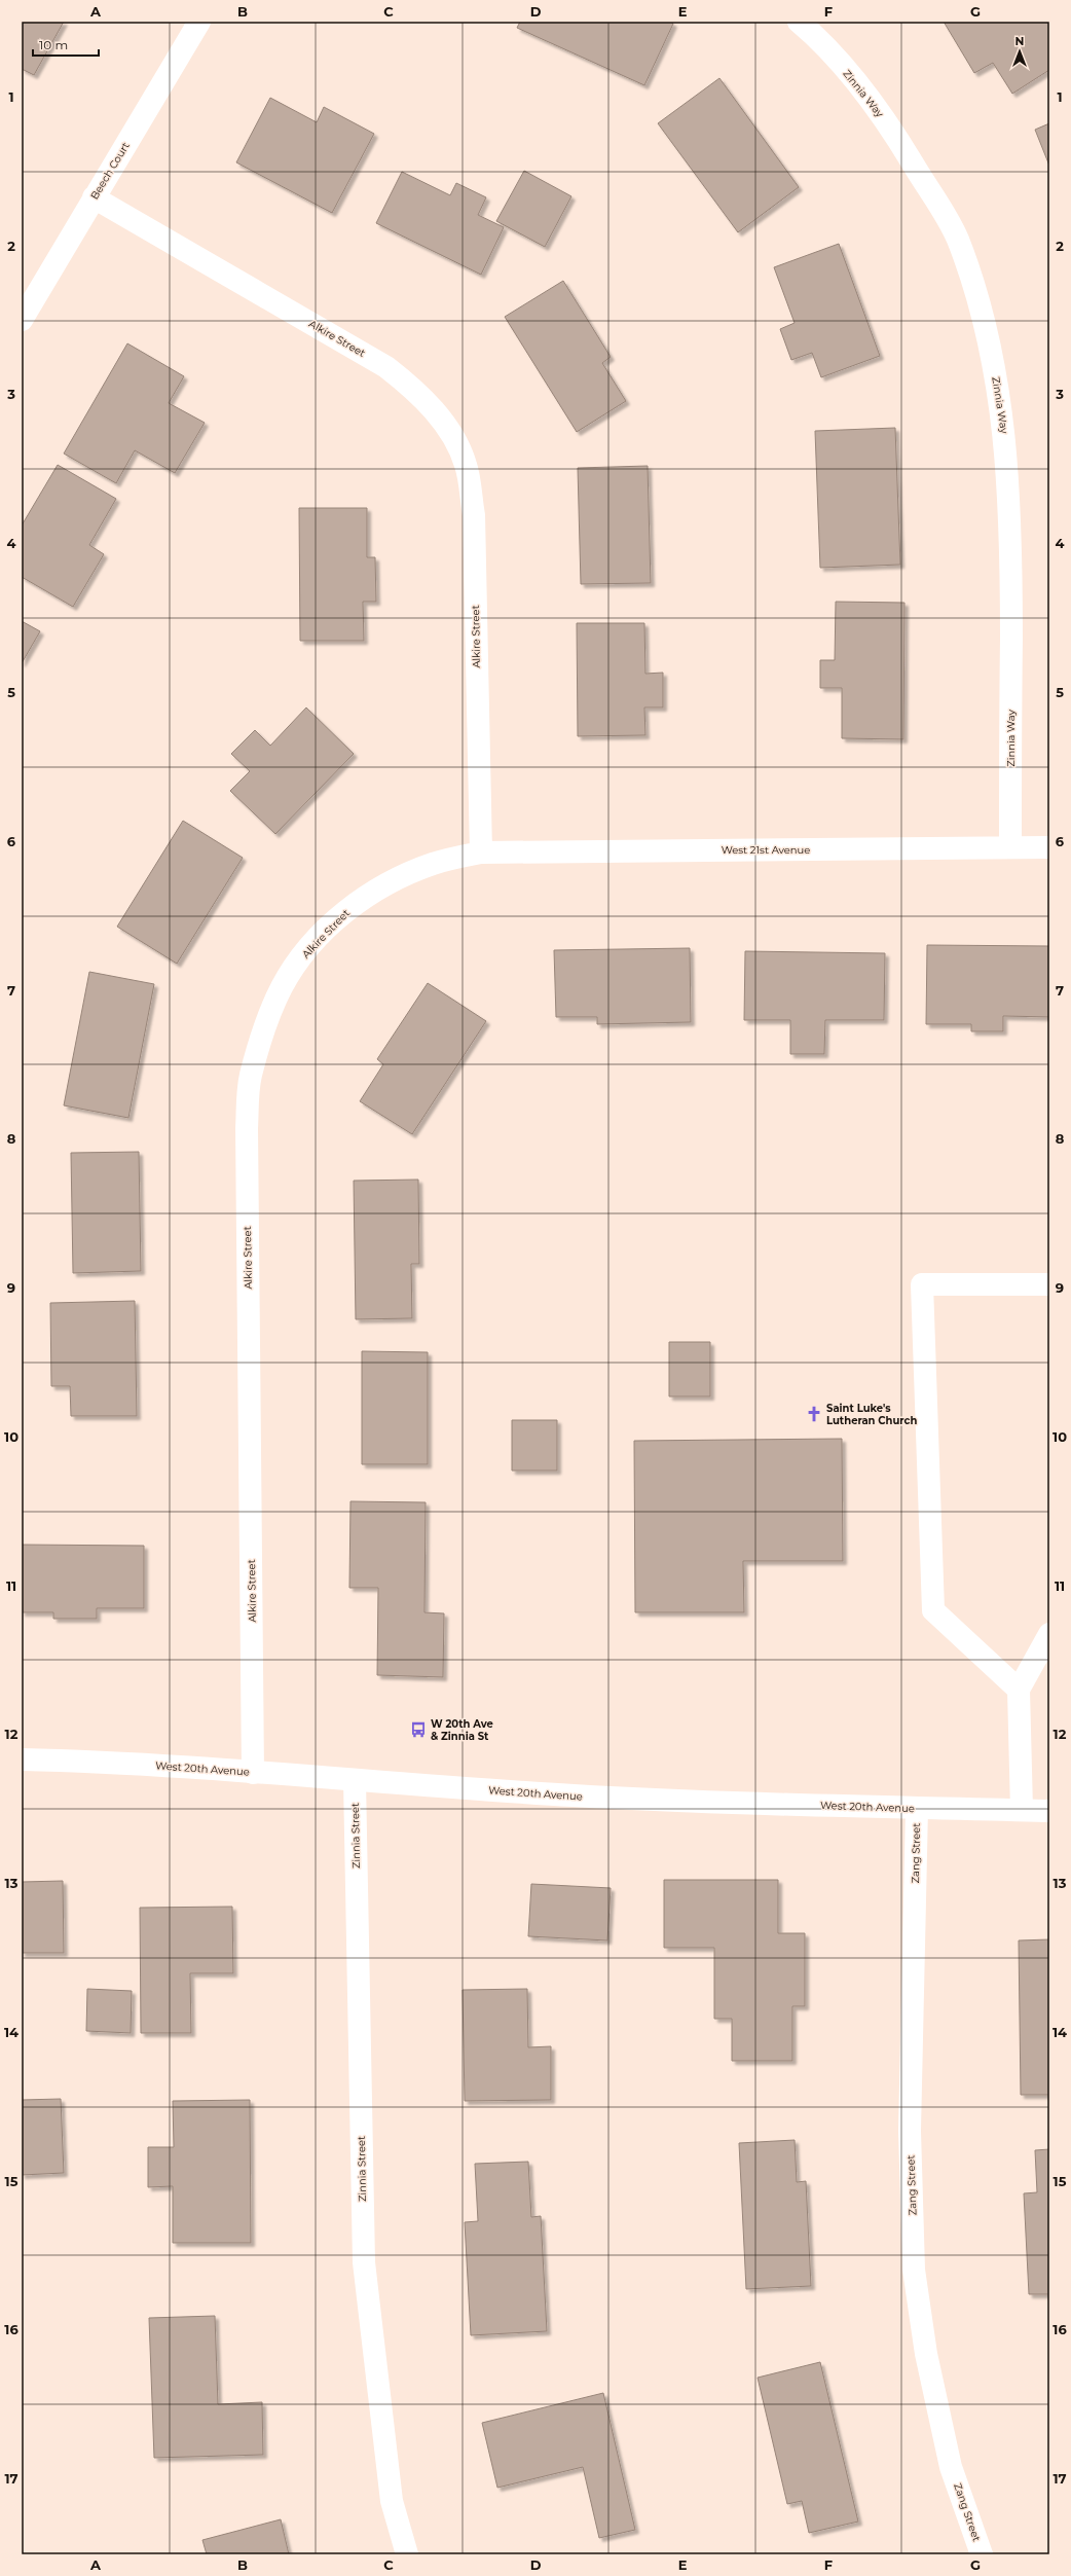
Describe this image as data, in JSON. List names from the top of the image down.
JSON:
{
  "streets": {
    "street": [
      "Zinnia Way",
      "Beech Court",
      "Alkire Street",
      "West 21st Avenue",
      "West 20th Avenue",
      "Zinnia Street",
      "Zang Street"
    ]
  },
  "crossings": [
    ["Zinnia Way", "West 21st Avenue"],
    ["Beech Court", "Alkire Street"],
    ["Alkire Street", "West 21st Avenue"],
    ["Alkire Street", "West 20th Avenue"],
    ["West 20th Avenue", "Zinnia Street"],
    ["West 20th Avenue", "Zang Street"]
  ],
  "places": {
    "church": ["Saint Luke's Lutheran Church"],
    "bus stop": ["W 20th Ave & Zinnia St"]
  },
  "scale_bar": "10 m",
  "north": "top",
  "grid": {
    "columns": [
      "A",
      "B",
      "C",
      "D",
      "E",
      "F",
      "G"
    ],
    "rows": [
      "1",
      "2",
      "3",
      "4",
      "5",
      "6",
      "7",
      "8",
      "9",
      "10",
      "11",
      "12",
      "13",
      "14",
      "15",
      "16",
      "17"
    ]
  }
}
